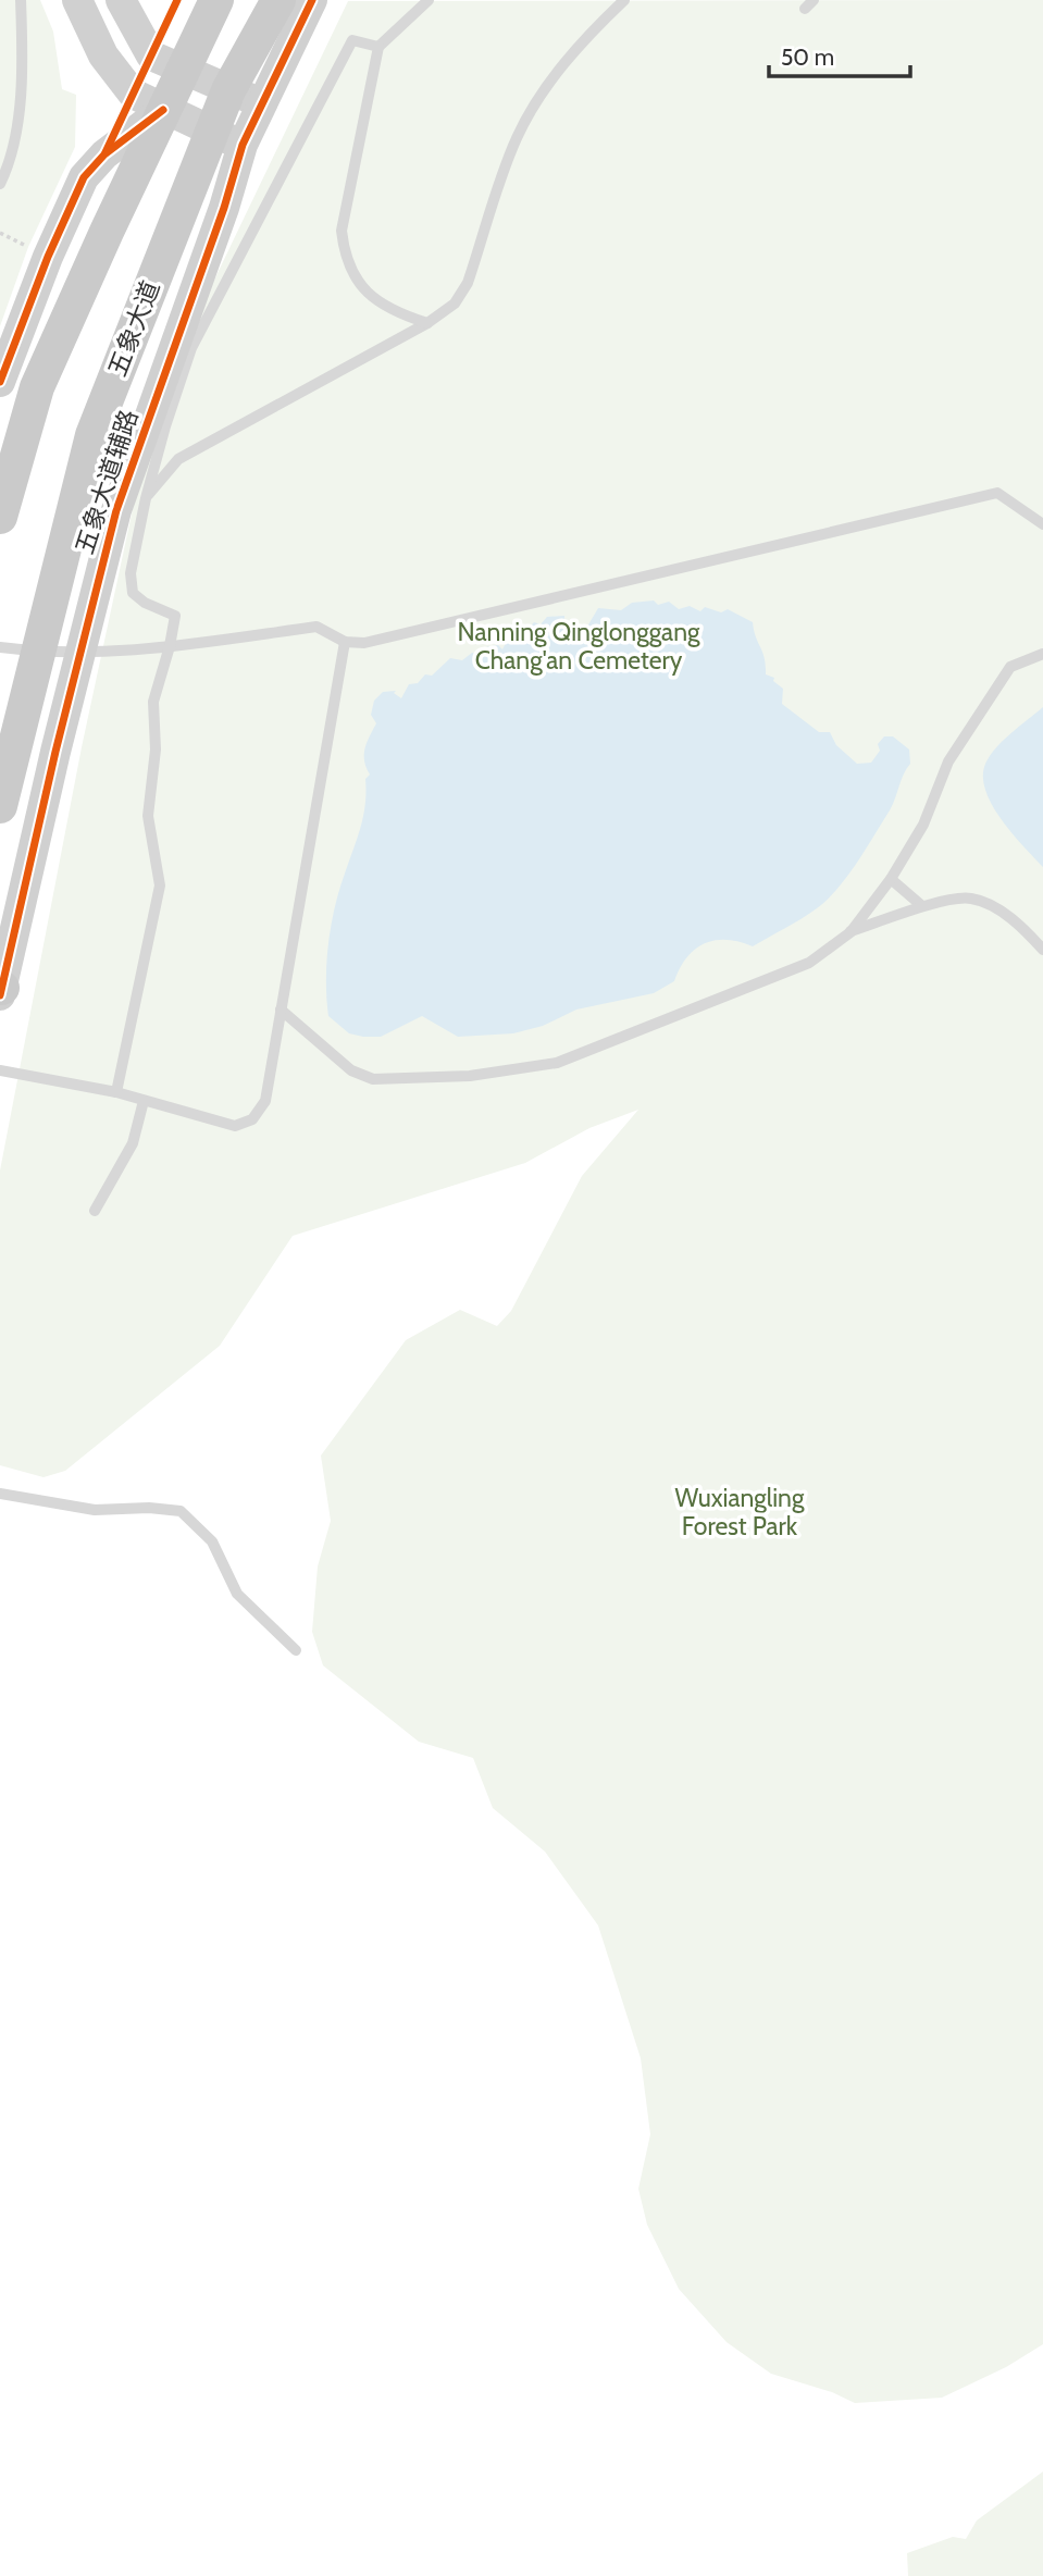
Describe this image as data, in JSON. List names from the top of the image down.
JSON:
{
  "streets": {
    "main road": ["五象大道"],
    "street": ["五象大道辅路"]
  },
  "crossings": [
    ["五象大道", "五象大道辅路"]
  ],
  "parks": ["Nanning Qinglonggang Chang'an Cemetery", "Wuxiangling Forest Park"],
  "scale_bar": "50 m"
}
